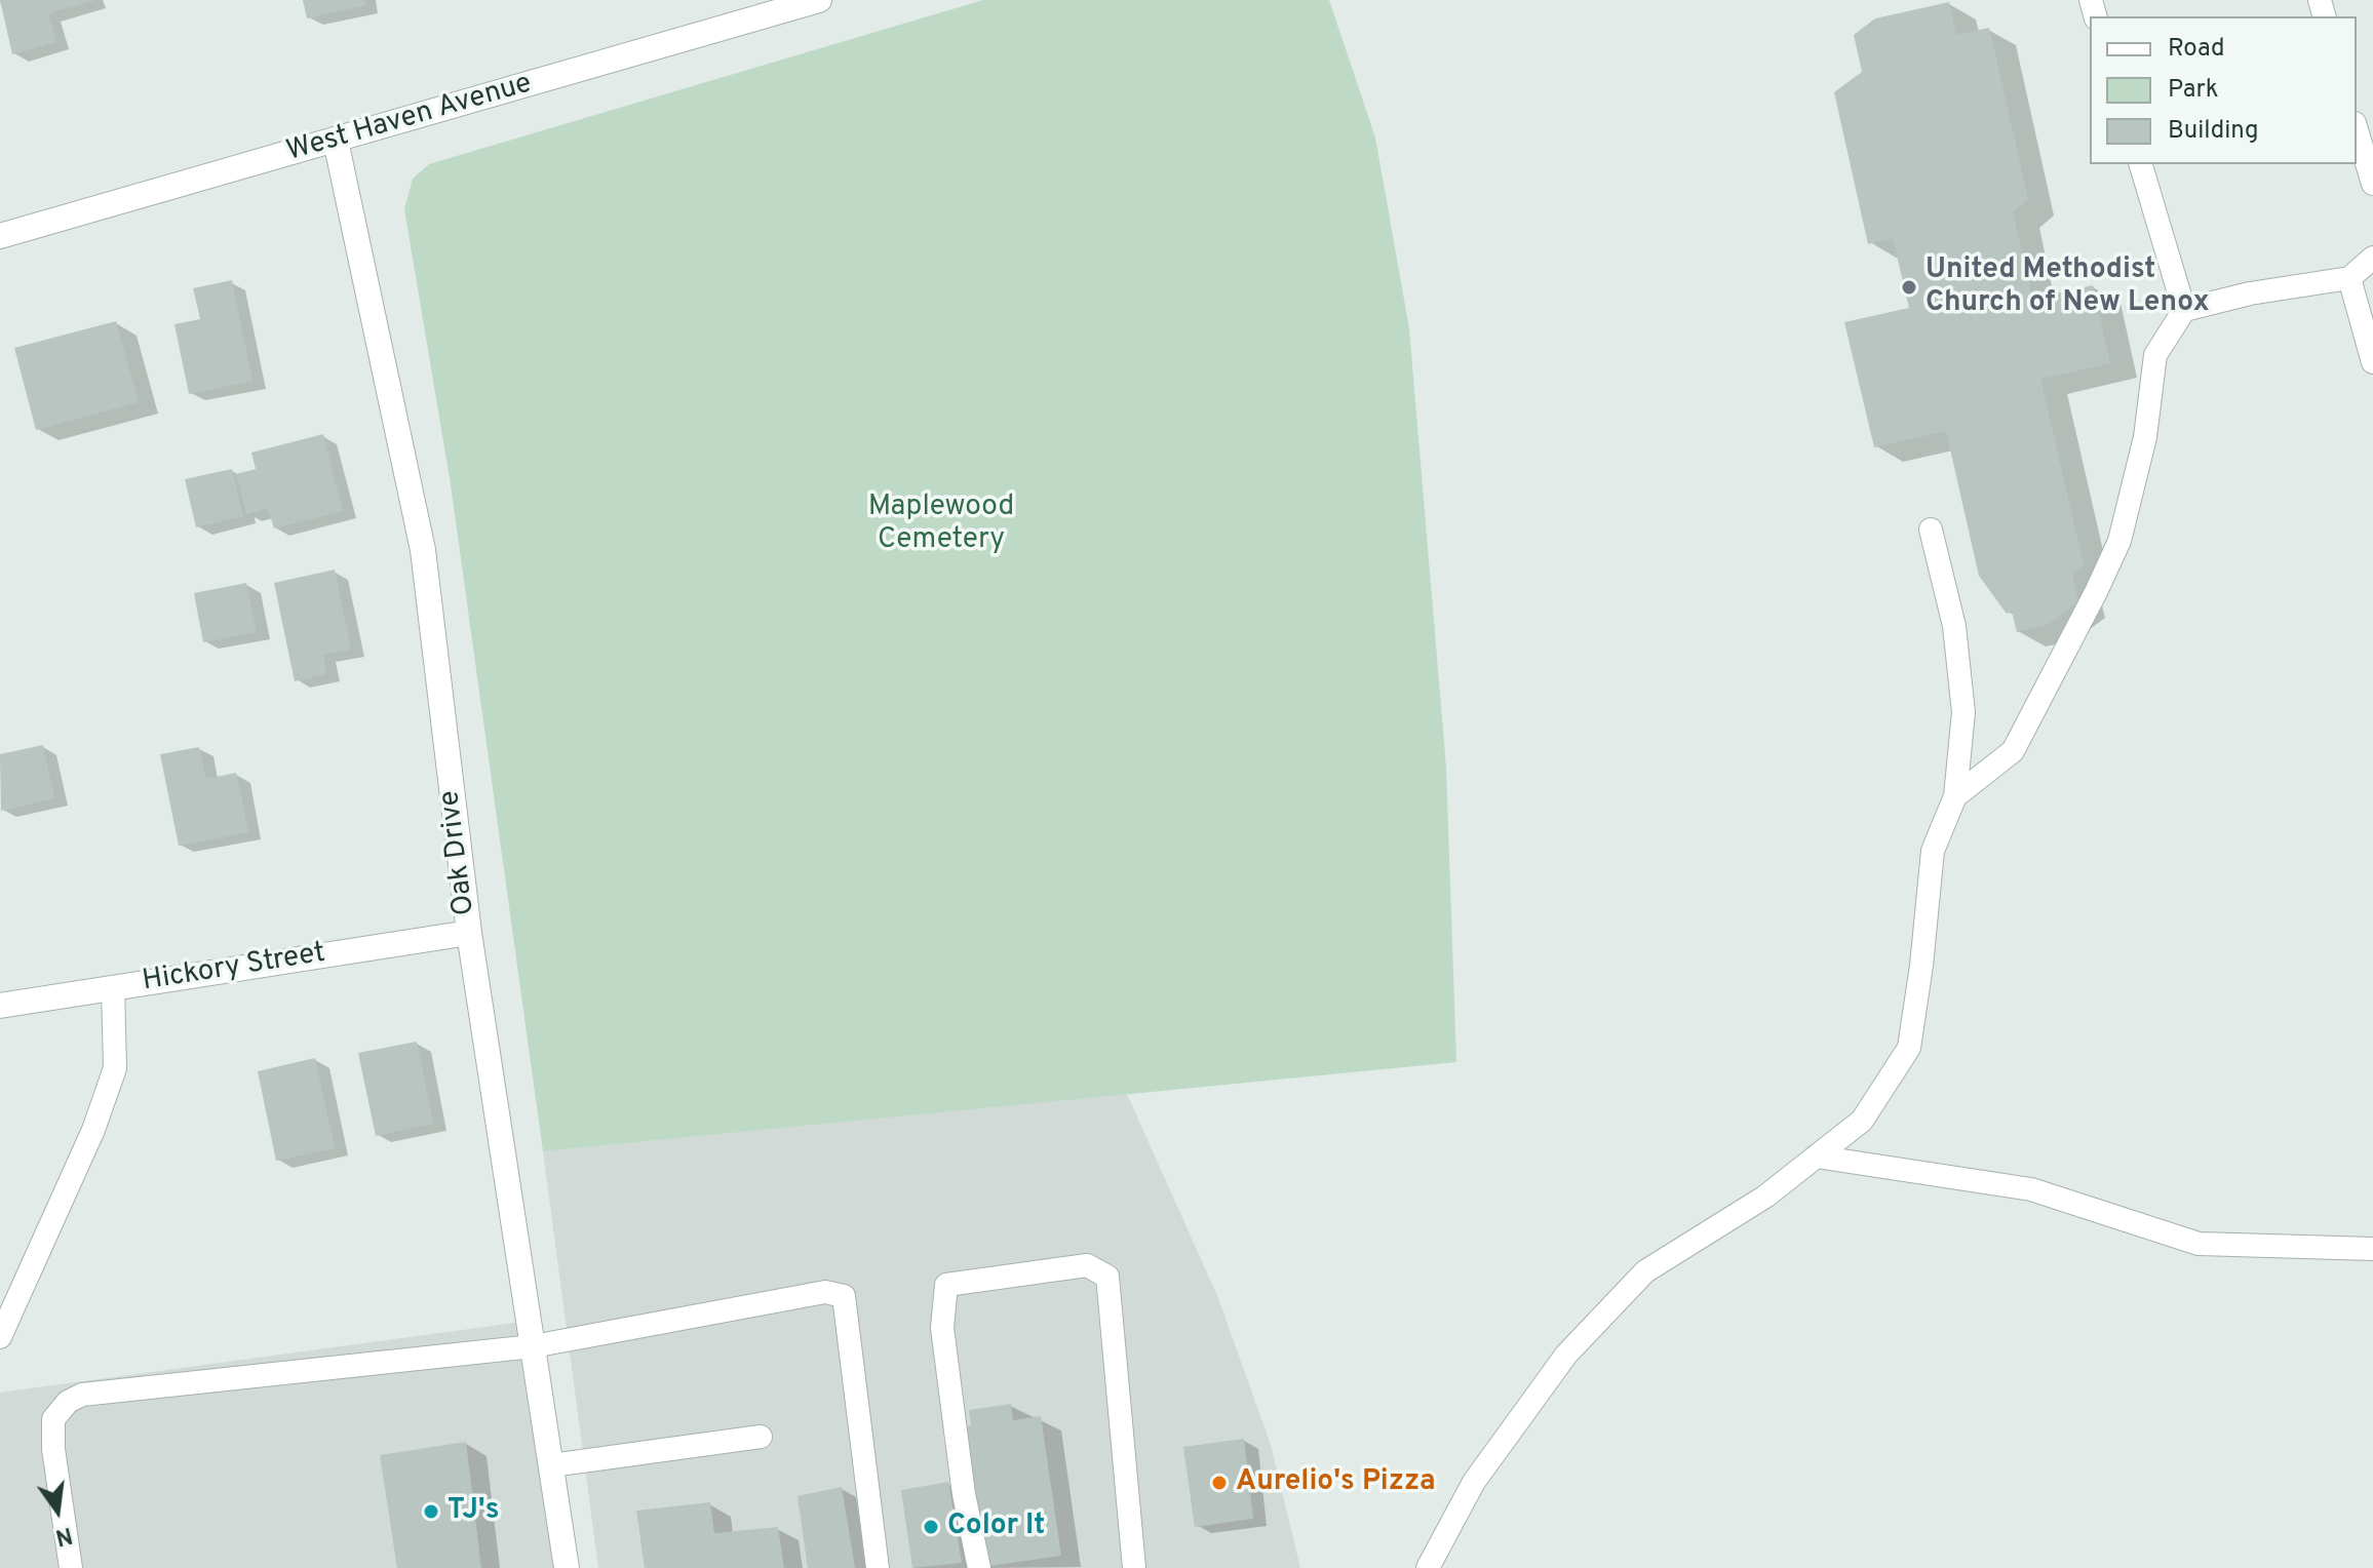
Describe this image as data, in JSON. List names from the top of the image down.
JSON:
{
  "streets": {
    "street": ["West Haven Avenue", "Oak Drive", "Hickory Street"]
  },
  "crossings": [
    ["West Haven Avenue", "Oak Drive"],
    ["Oak Drive", "Hickory Street"]
  ],
  "parks": ["Maplewood Cemetery"],
  "places": [
    "United Methodist Church of New Lenox",
    "Aurelio's Pizza",
    "TJ's",
    "Color It"
  ],
  "legend": ["Road", "Park", "Building"],
  "north": "bottom"
}
